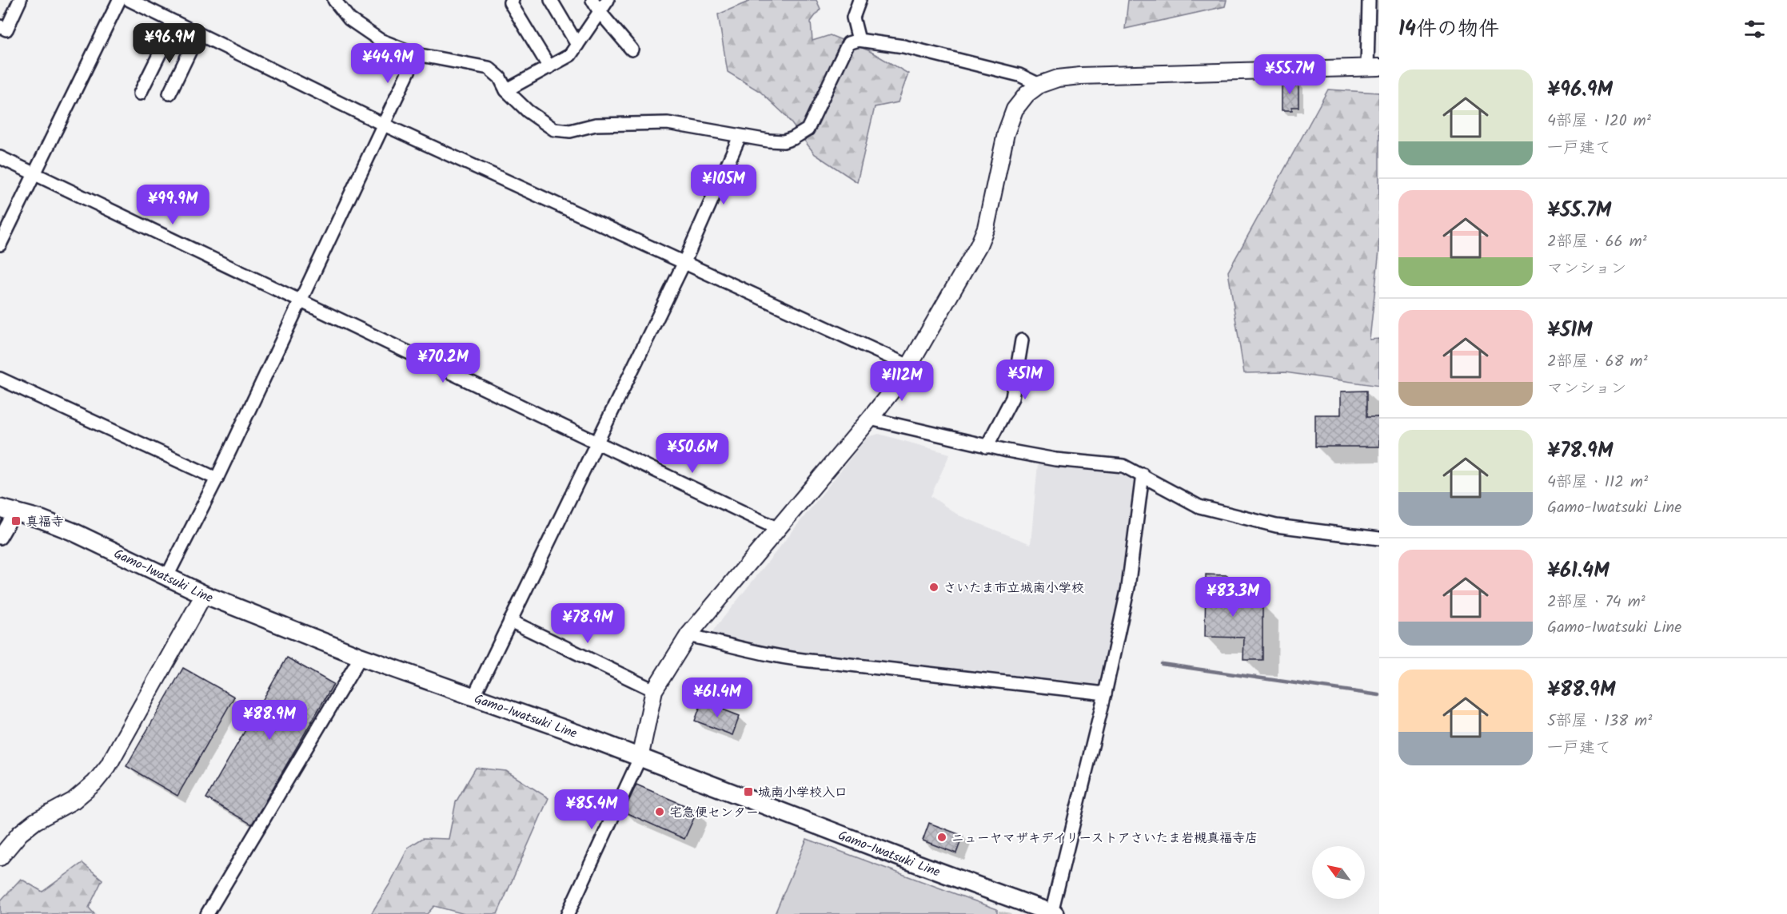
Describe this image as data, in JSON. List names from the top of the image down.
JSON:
{
  "streets": {
    "main road": ["Gamo-Iwatsuki Line"]
  },
  "places": {
    "transit": ["真福寺", "城南小学校入口"],
    "other": ["さいたま市立城南小学校", "宅急便センター", "ニューヤマザキデイリーストアさいたま岩槻真福寺店"]
  },
  "north": "top left",
  "page": {
    "heading": "14件の物件",
    "price": [
      "¥96.9M",
      "¥44.9M",
      "¥55.7M",
      "¥105M",
      "¥99.9M",
      "¥70.2M",
      "¥51M",
      "¥112M",
      "¥50.6M",
      "¥83.3M",
      "¥78.9M",
      "¥61.4M",
      "¥88.9M",
      "¥85.4M"
    ],
    "list": [
      {
        "name": "¥96.9M",
        "note": "4部屋 · 120 m² · 一戸建て"
      },
      {
        "name": "¥55.7M",
        "note": "2部屋 · 66 m² · マンション"
      },
      {
        "name": "¥51M",
        "note": "2部屋 · 68 m² · マンション"
      },
      {
        "name": "¥78.9M",
        "note": "4部屋 · 112 m² · Gamo-Iwatsuki Line"
      },
      {
        "name": "¥61.4M",
        "note": "2部屋 · 74 m² · Gamo-Iwatsuki Line"
      },
      {
        "name": "¥88.9M",
        "note": "5部屋 · 138 m² · 一戸建て"
      }
    ]
  }
}
